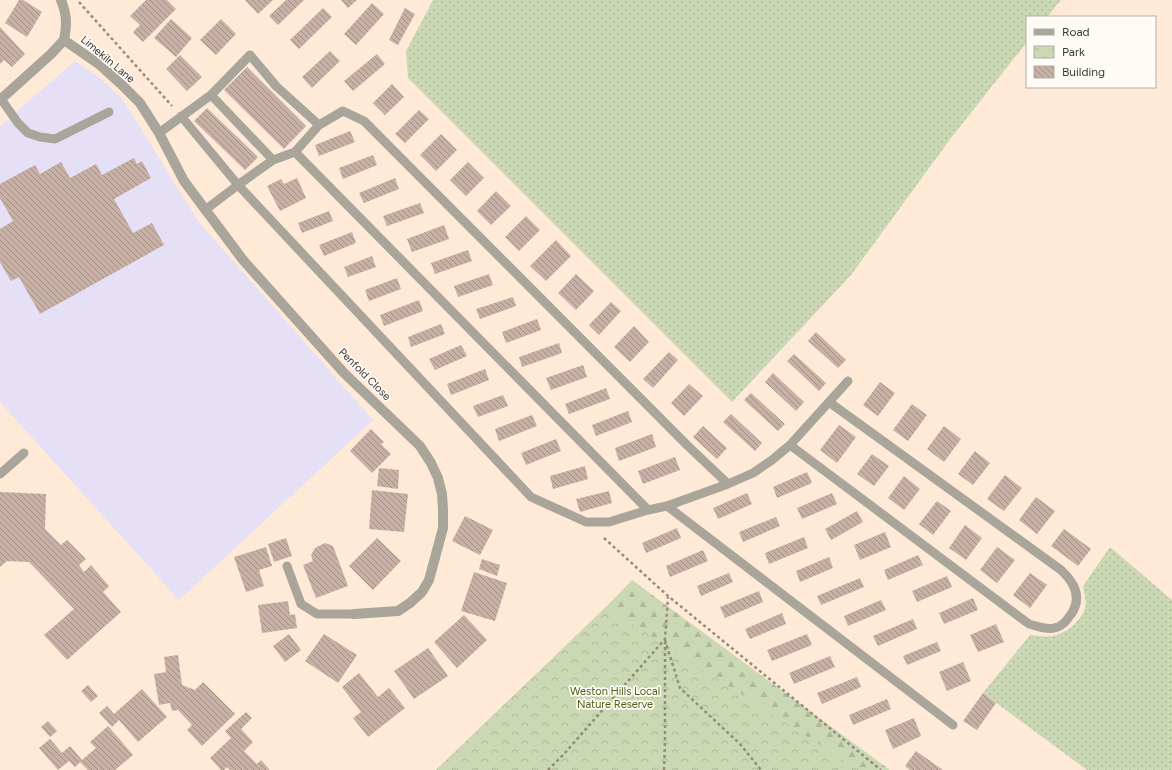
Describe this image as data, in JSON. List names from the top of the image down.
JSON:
{
  "streets": {
    "street": ["Limekiln Lane", "Penfold Close"]
  },
  "crossings": [
    ["Limekiln Lane", "Penfold Close"]
  ],
  "parks": ["Weston Hills Local Nature Reserve"],
  "legend": ["Road", "Park", "Building"]
}
